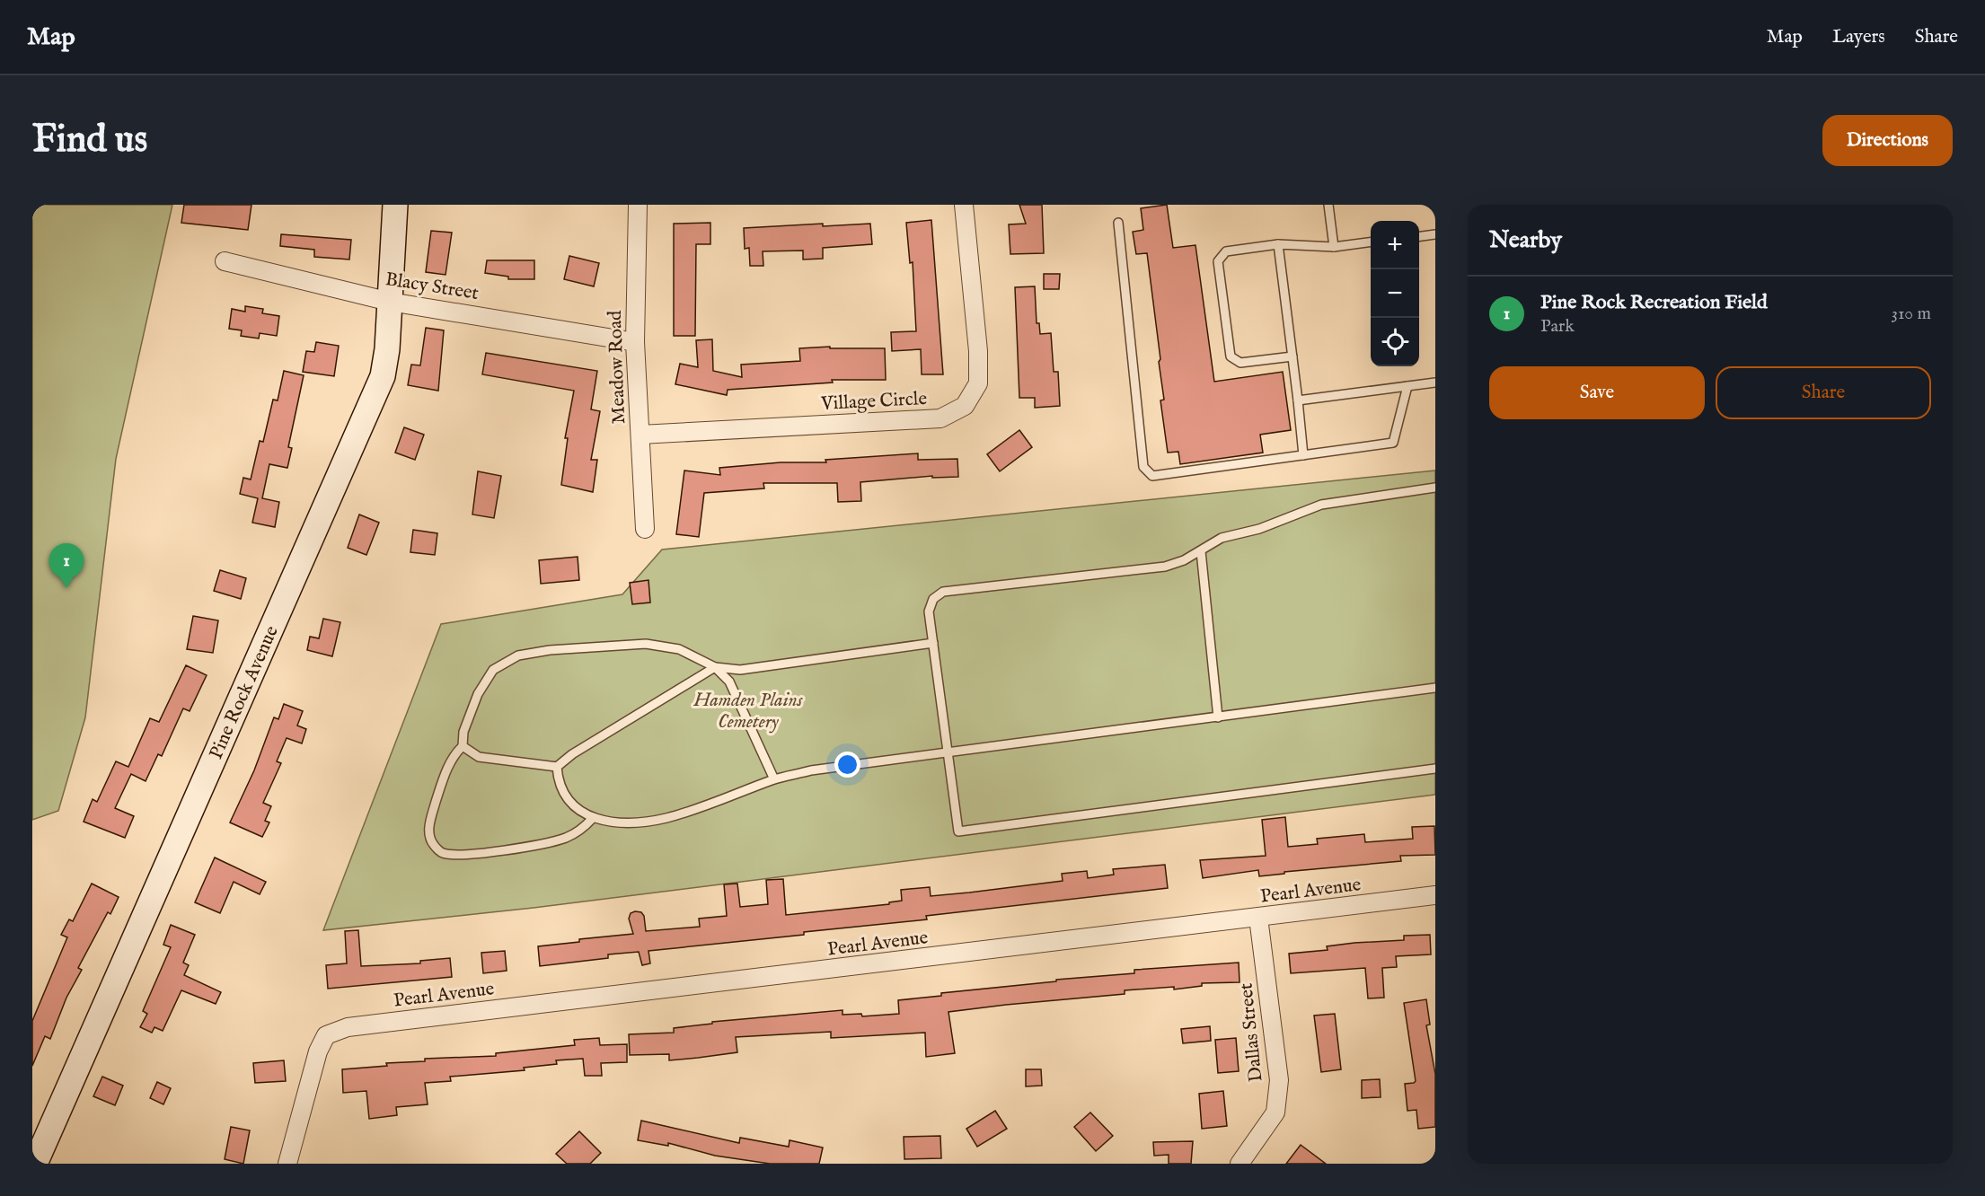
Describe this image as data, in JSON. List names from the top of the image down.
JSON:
{
  "streets": {
    "street": [
      "Blacy Street",
      "Meadow Road",
      "Village Circle",
      "Pine Rock Avenue",
      "Pearl Avenue",
      "Dallas Street"
    ]
  },
  "crossings": [
    ["Blacy Street", "Meadow Road"],
    ["Blacy Street", "Pine Rock Avenue"],
    ["Meadow Road", "Village Circle"],
    ["Pearl Avenue", "Dallas Street"]
  ],
  "parks": ["Hamden Plains Cemetery"],
  "page": {
    "header": "Map",
    "nav": ["Map", "Layers", "Share"],
    "buttons": [
      "Directions",
      ["Save", "Share"]
    ],
    "title": "Find us",
    "heading": "Nearby",
    "map_buttons": ["+", "−"],
    "list": [
      {
        "mark": "1",
        "name": "Pine Rock Recreation Field",
        "note": "Park",
        "value": "310 m"
      }
    ],
    "pins": "1"
  }
}
